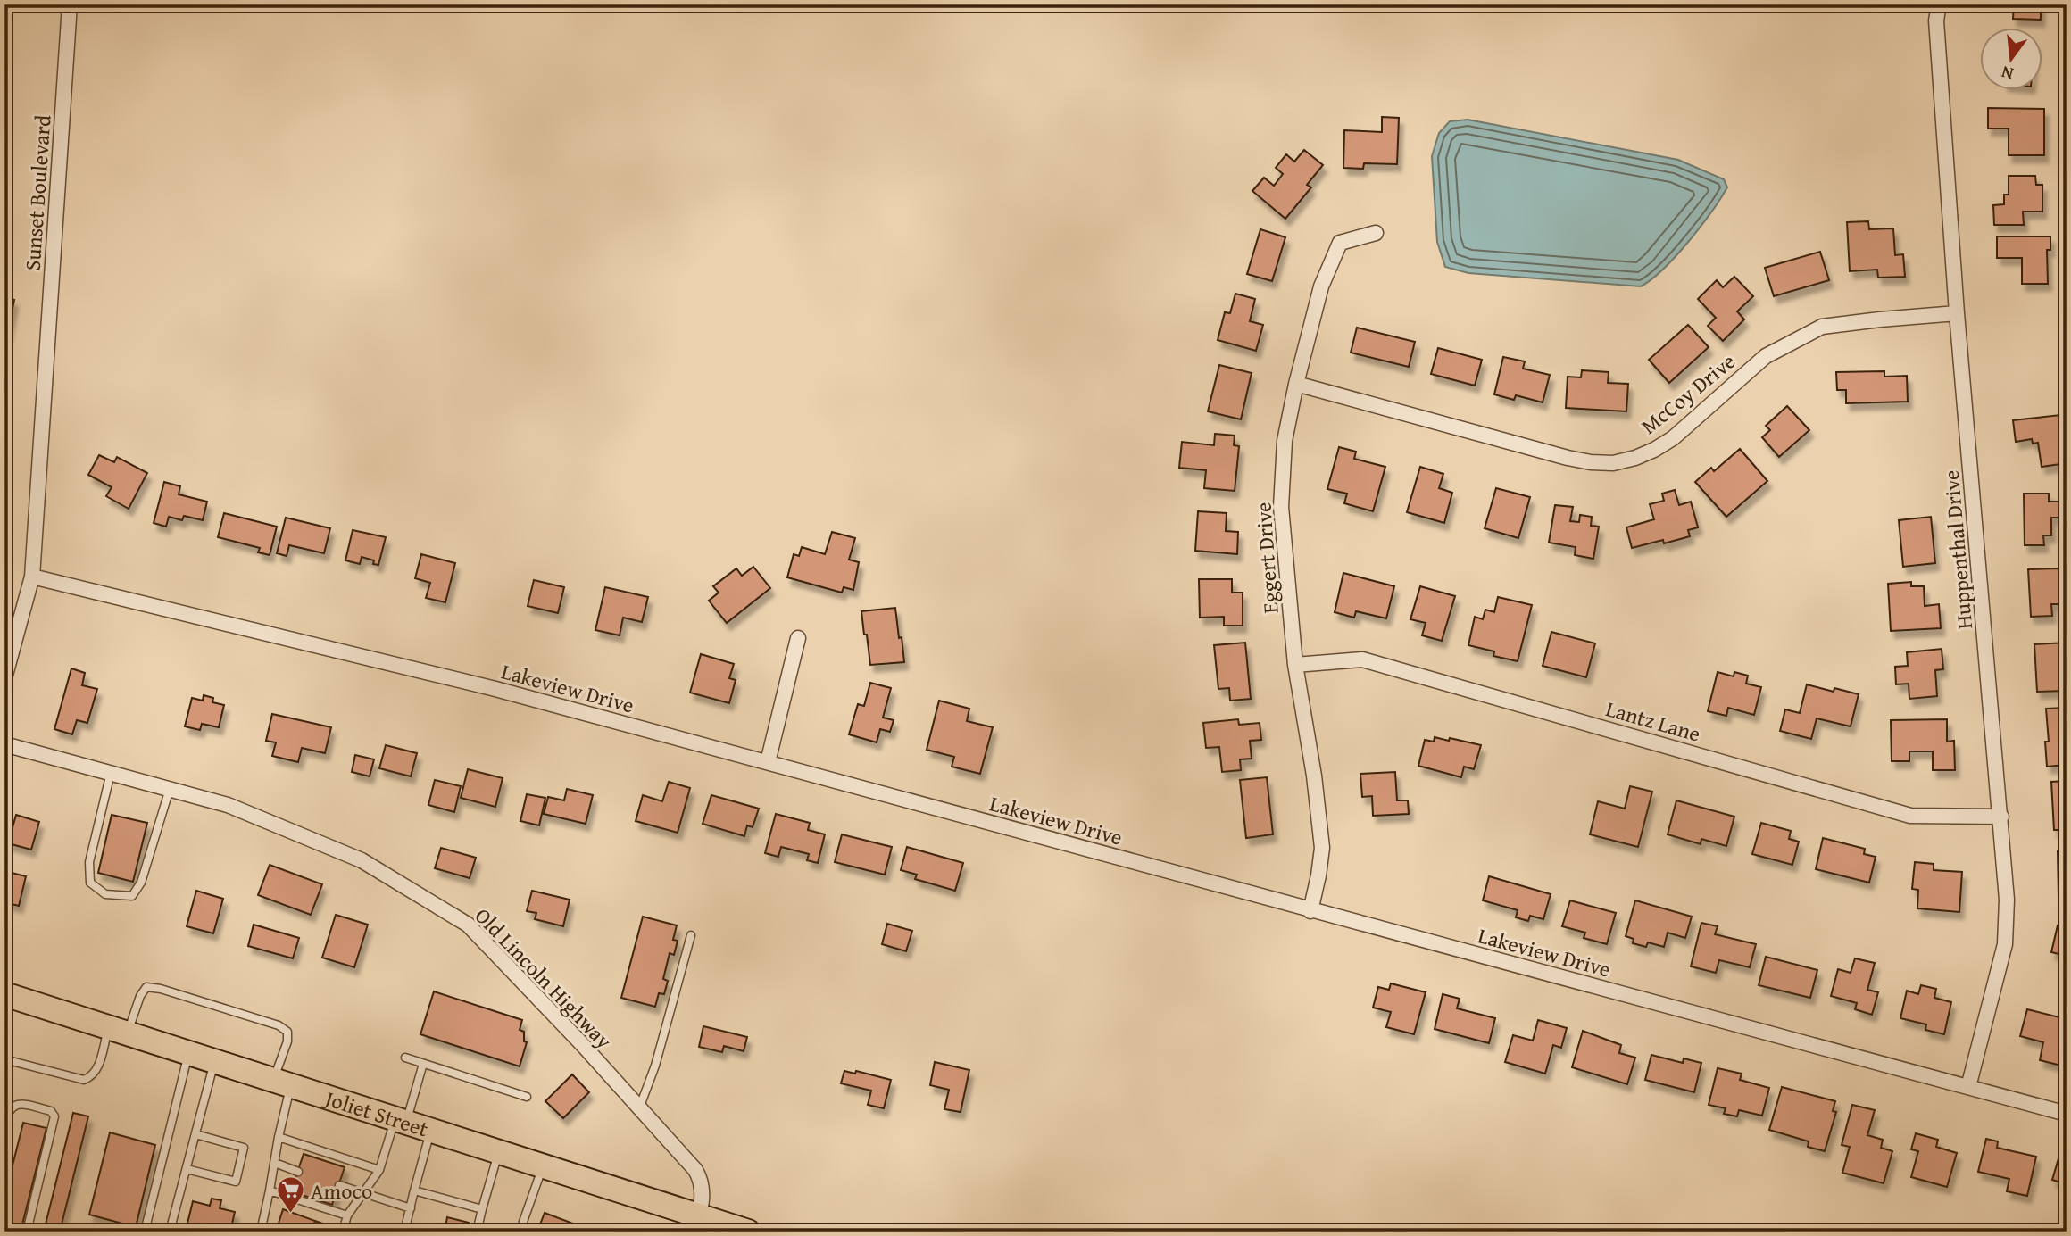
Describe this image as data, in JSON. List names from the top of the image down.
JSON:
{
  "streets": {
    "main road": ["Joliet Street"],
    "street": [
      "Sunset Boulevard",
      "McCoy Drive",
      "Huppenthal Drive",
      "Eggert Drive",
      "Lakeview Drive",
      "Lantz Lane",
      "Old Lincoln Highway"
    ]
  },
  "crossings": [
    ["Sunset Boulevard", "Lakeview Drive"],
    ["McCoy Drive", "Huppenthal Drive"],
    ["McCoy Drive", "Eggert Drive"],
    ["Huppenthal Drive", "Lakeview Drive"],
    ["Huppenthal Drive", "Lantz Lane"],
    ["Eggert Drive", "Lakeview Drive"],
    ["Eggert Drive", "Lantz Lane"],
    ["Old Lincoln Highway", "Joliet Street"]
  ],
  "places": {
    "supermarket": ["Amoco"]
  },
  "north": "bottom"
}
